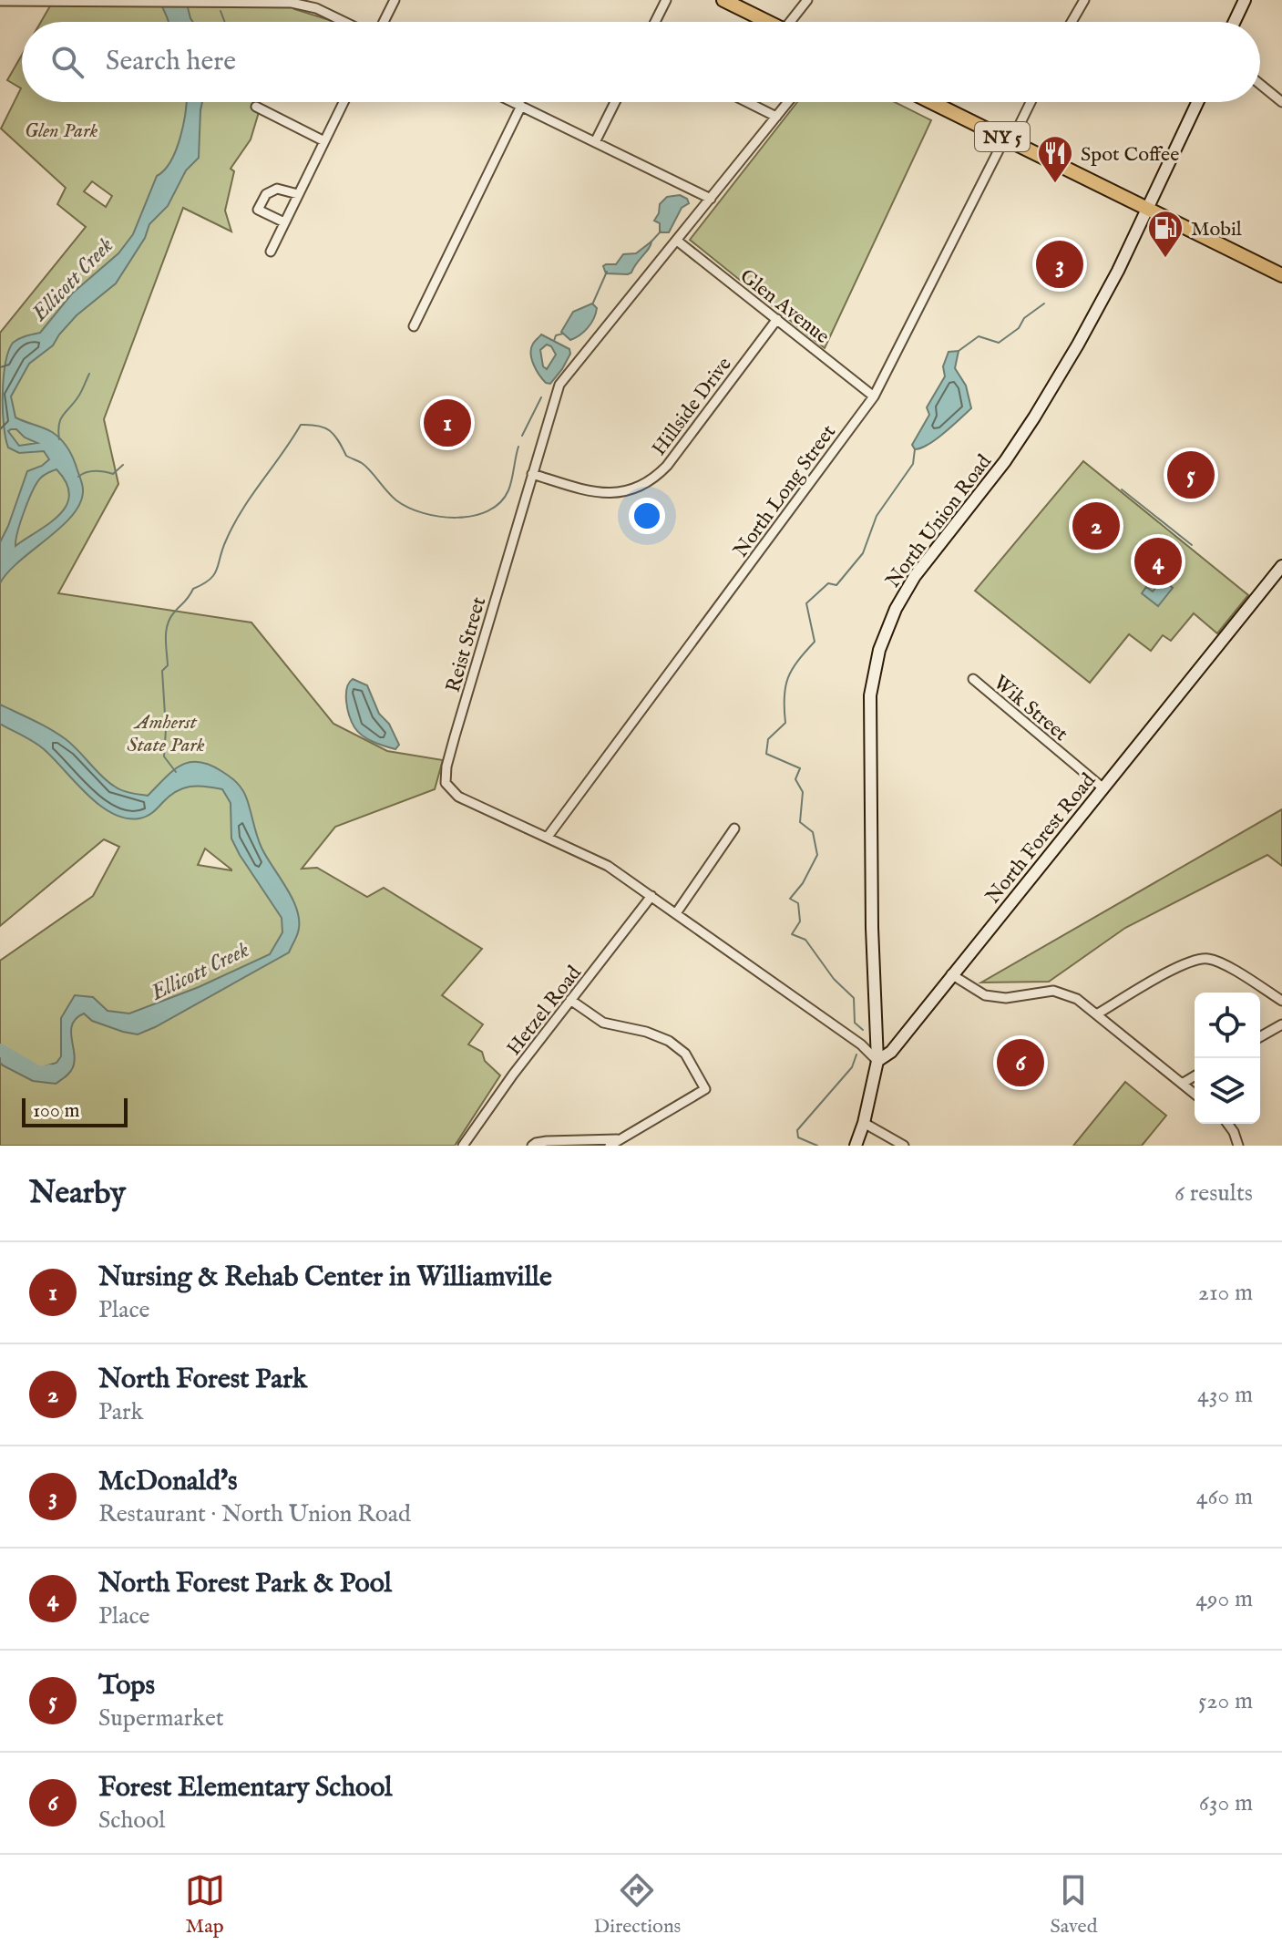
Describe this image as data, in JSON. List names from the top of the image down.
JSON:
{
  "streets": {
    "main road": ["NY 5", "North Union Road", "North Forest Road"],
    "street": [
      "Glen Avenue",
      "Hillside Drive",
      "North Long Street",
      "Reist Street",
      "Wik Street",
      "Hetzel Road"
    ]
  },
  "crossings": [
    ["NY 5", "North Long Street"],
    ["NY 5", "North Union Road"],
    ["Glen Avenue", "Hillside Drive"],
    ["Glen Avenue", "North Long Street"],
    ["Glen Avenue", "Reist Street"],
    ["Hillside Drive", "Reist Street"],
    ["North Long Street", "Reist Street"],
    ["North Union Road", "Reist Street"],
    ["North Union Road", "North Forest Road"],
    ["Reist Street", "North Forest Road"],
    ["Reist Street", "Hetzel Road"],
    ["Wik Street", "North Forest Road"]
  ],
  "water": ["Ellicott Creek"],
  "parks": ["Glen Park", "Amherst State Park"],
  "places": {
    "restaurant": ["Spot Coffee"],
    "fuel station": ["Mobil"]
  },
  "scale_bar": "100 m",
  "page": {
    "search": "Search here",
    "pins": [
      "3",
      "1",
      "5",
      "2",
      "4",
      "6"
    ],
    "scale": "100 m",
    "heading": ["Nearby", "6 results"],
    "list": [
      {
        "mark": "1",
        "name": "Nursing & Rehab Center in Williamville",
        "note": "Place",
        "value": "210 m"
      },
      {
        "mark": "2",
        "name": "North Forest Park",
        "note": "Park",
        "value": "430 m"
      },
      {
        "mark": "3",
        "name": "McDonald's",
        "note": "Restaurant · North Union Road",
        "value": "460 m"
      },
      {
        "mark": "4",
        "name": "North Forest Park & Pool",
        "note": "Place",
        "value": "490 m"
      },
      {
        "mark": "5",
        "name": "Tops",
        "note": "Supermarket",
        "value": "520 m"
      },
      {
        "mark": "6",
        "name": "Forest Elementary School",
        "note": "School",
        "value": "630 m"
      }
    ],
    "nav": ["Map", "Directions", "Saved"]
  }
}
